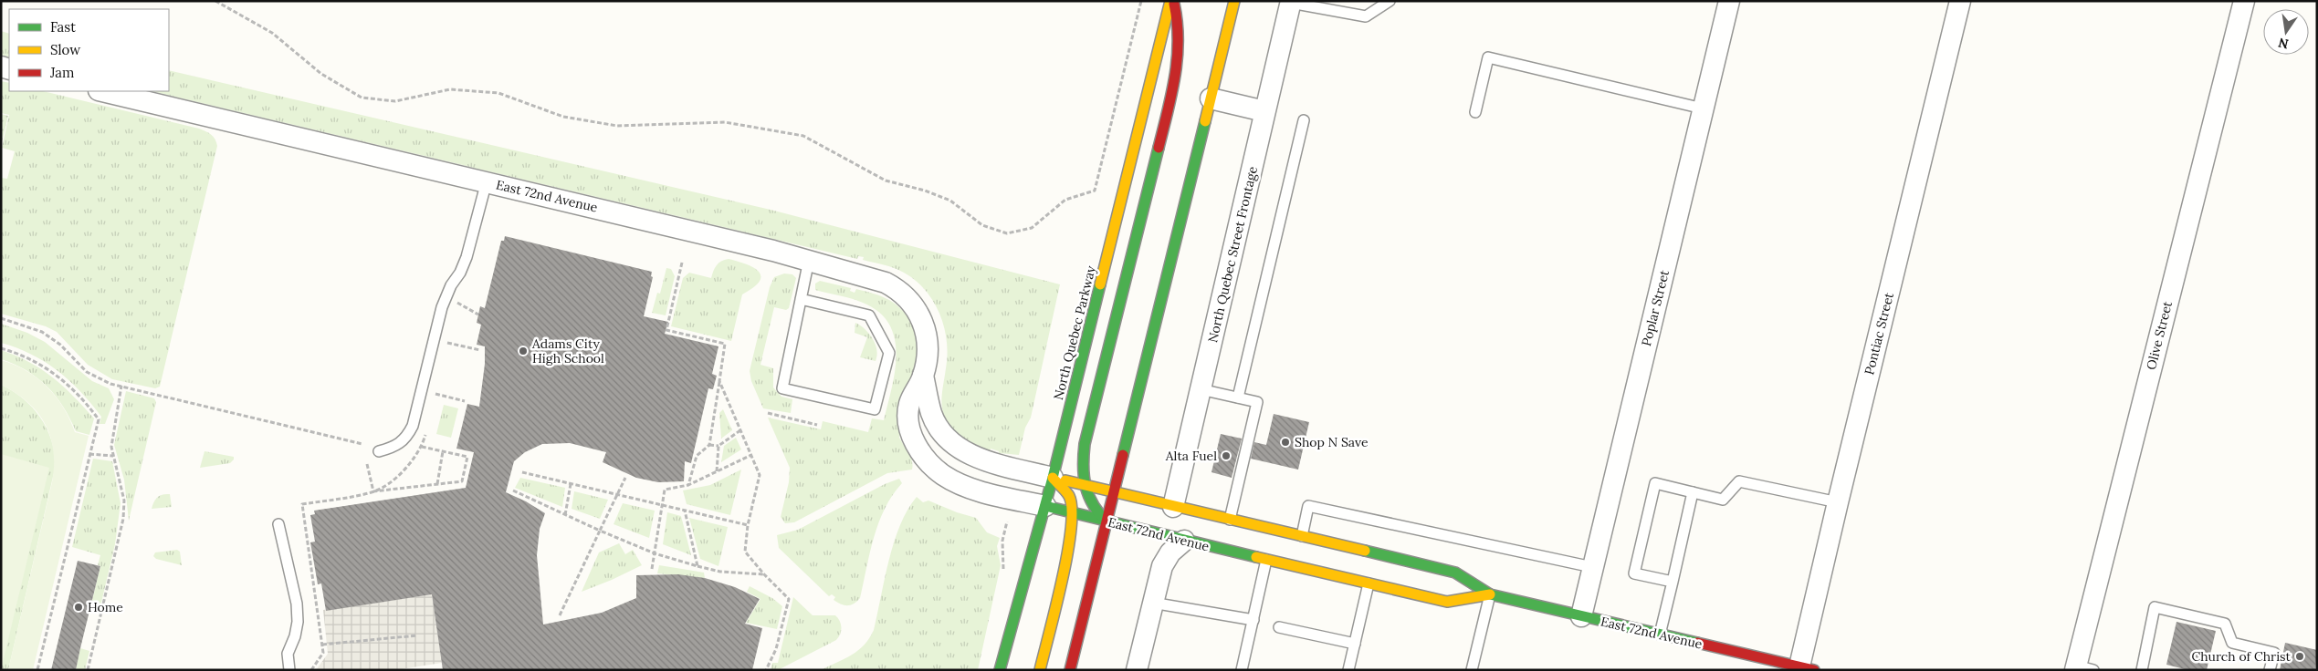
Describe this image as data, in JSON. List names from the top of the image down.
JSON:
{
  "streets": {
    "main road": ["East 72nd Avenue", "North Quebec Parkway"],
    "street": [
      "North Quebec Street Frontage",
      "Poplar Street",
      "Pontiac Street",
      "Olive Street"
    ]
  },
  "crossings": [
    ["East 72nd Avenue", "North Quebec Street Frontage"],
    ["East 72nd Avenue", "Poplar Street"],
    ["East 72nd Avenue", "North Quebec Parkway"],
    ["East 72nd Avenue", "Pontiac Street"]
  ],
  "places": [
    "Adams City High School",
    "Shop N Save",
    "Alta Fuel",
    "Home",
    "Church of Christ"
  ],
  "legend": ["Fast", "Slow", "Jam"],
  "north": "bottom"
}
